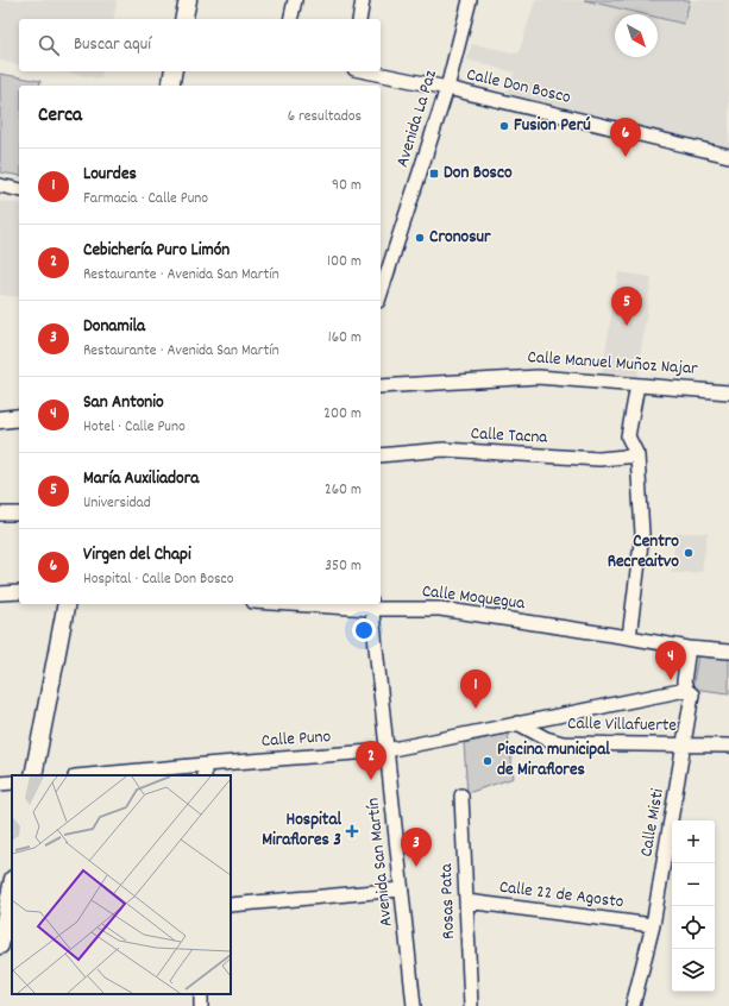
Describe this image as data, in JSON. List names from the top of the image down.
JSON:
{
  "streets": {
    "street": [
      "Calle Don Bosco",
      "Avenida La Paz",
      "Calle Manuel Muñoz Najar",
      "Calle Tacna",
      "Calle Moquegua",
      "Calle Villafuerte",
      "Calle Puno",
      "Calle Misti",
      "Avenida San Martín",
      "Calle 22 de Agosto",
      "Rosas Pata"
    ]
  },
  "crossings": [
    ["Calle Don Bosco", "Avenida La Paz"],
    ["Calle Moquegua", "Calle Misti"],
    ["Calle Moquegua", "Avenida San Martín"],
    ["Calle Villafuerte", "Calle Puno"],
    ["Calle Villafuerte", "Calle Misti"],
    ["Calle Puno", "Calle Misti"],
    ["Calle Puno", "Avenida San Martín"],
    ["Calle Misti", "Calle 22 de Agosto"],
    ["Calle 22 de Agosto", "Rosas Pata"]
  ],
  "places": {
    "other": [
      "Fusion Perú",
      "Cronosur",
      "Centro Recreaitvo",
      "Piscina municipal de Miraflores"
    ],
    "transit": ["Don Bosco"],
    "health": ["Hospital Miraflores 3"]
  },
  "north": "bottom right",
  "page": {
    "search": "Buscar aquí",
    "heading": ["Cerca", "6 resultados"],
    "pins": [
      "6",
      "5",
      "4",
      "1",
      "2",
      "3"
    ],
    "list": [
      {
        "mark": "1",
        "name": "Lourdes",
        "note": "Farmacia · Calle Puno",
        "value": "90 m"
      },
      {
        "mark": "2",
        "name": "Cebichería Puro Limón",
        "note": "Restaurante · Avenida San Martín",
        "value": "100 m"
      },
      {
        "mark": "3",
        "name": "Donamila",
        "note": "Restaurante · Avenida San Martín",
        "value": "160 m"
      },
      {
        "mark": "4",
        "name": "San Antonio",
        "note": "Hotel · Calle Puno",
        "value": "200 m"
      },
      {
        "mark": "5",
        "name": "María Auxiliadora",
        "note": "Universidad",
        "value": "260 m"
      },
      {
        "mark": "6",
        "name": "Virgen del Chapi",
        "note": "Hospital · Calle Don Bosco",
        "value": "350 m"
      }
    ],
    "map_buttons": ["+", "−"]
  }
}
